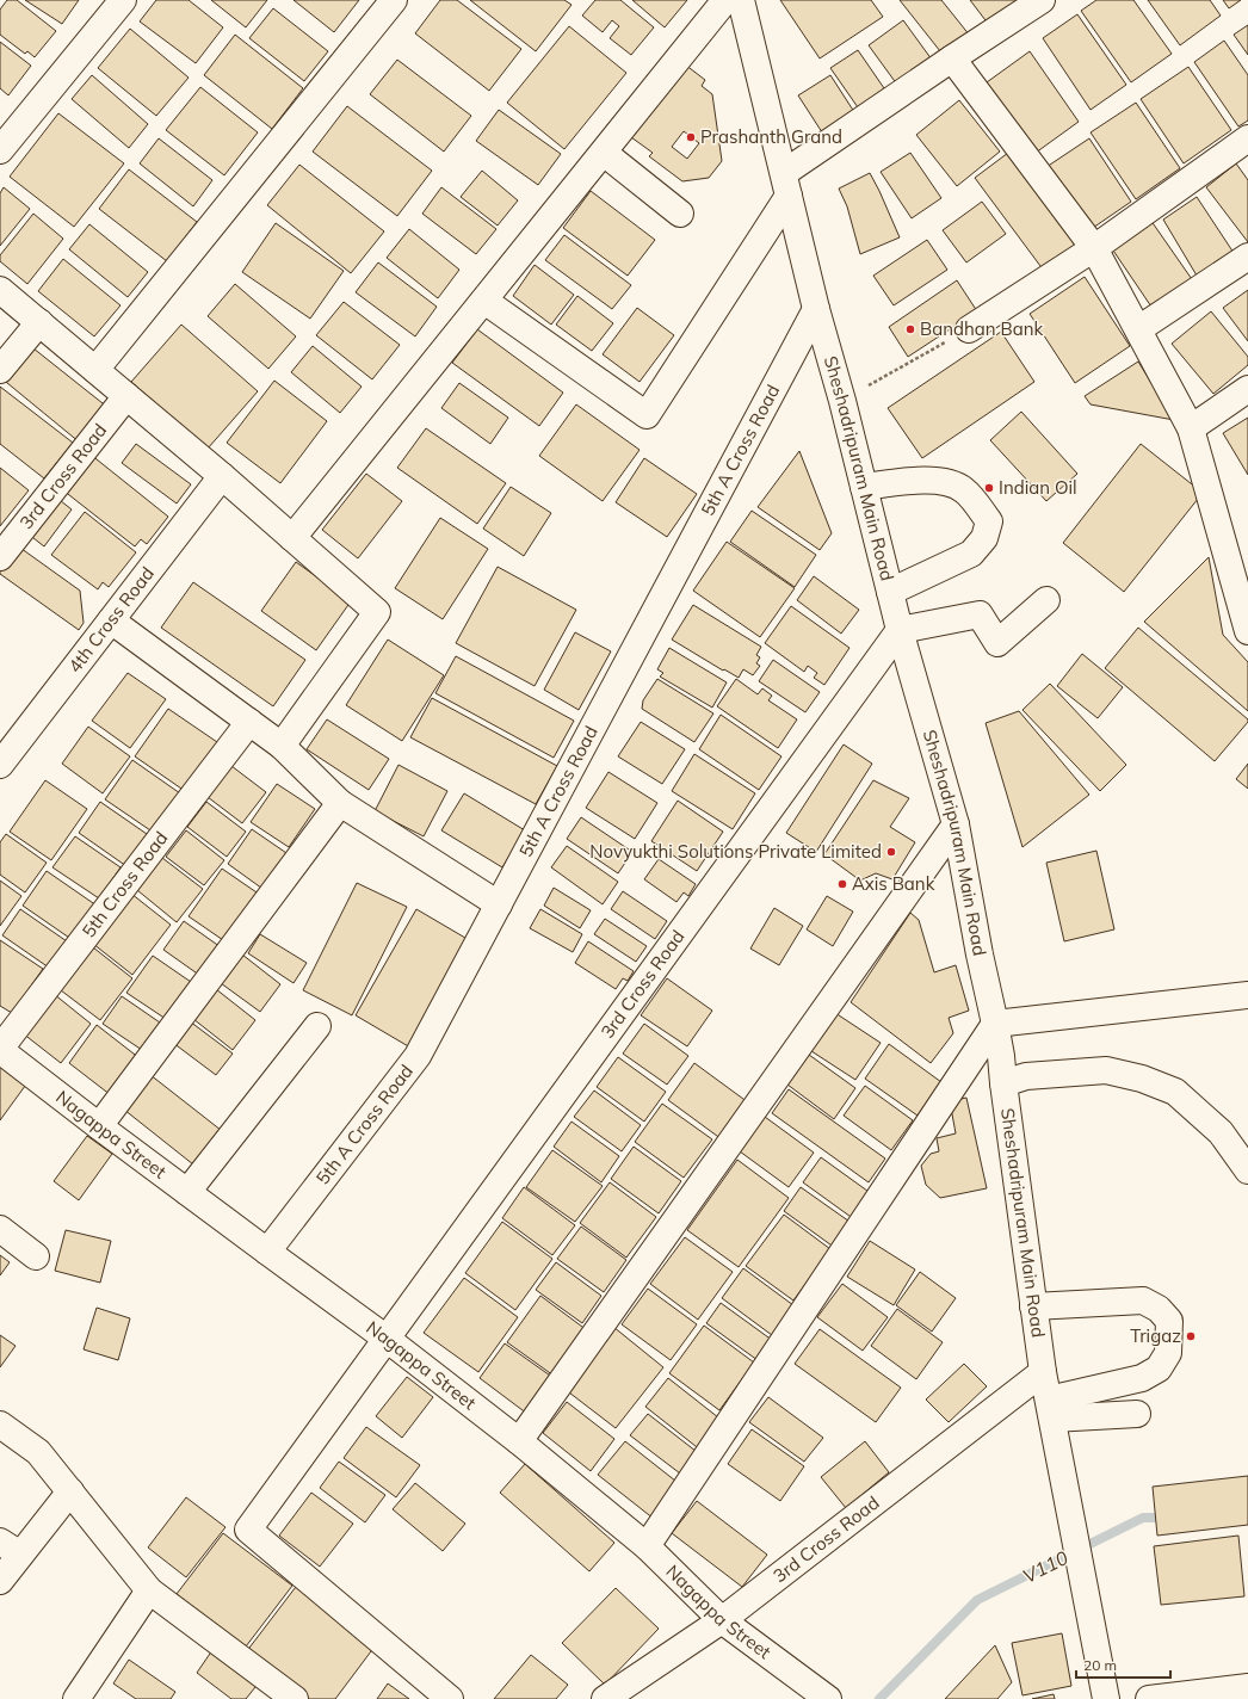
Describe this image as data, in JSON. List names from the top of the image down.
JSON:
{
  "streets": {
    "street": [
      "5th A Cross Road",
      "Sheshadripuram Main Road",
      "3rd Cross Road",
      "4th Cross Road",
      "5th Cross Road",
      "Nagappa Street"
    ]
  },
  "crossings": [
    ["5th A Cross Road", "Sheshadripuram Main Road"],
    ["5th A Cross Road", "Nagappa Street"],
    ["Sheshadripuram Main Road", "3rd Cross Road"],
    ["3rd Cross Road", "Nagappa Street"],
    ["5th Cross Road", "Nagappa Street"]
  ],
  "water": ["V110"],
  "places": [
    "Prashanth Grand",
    "Bandhan Bank",
    "Indian Oil",
    "Novyukthi Solutions Private Limited",
    "Axis Bank",
    "Trigaz"
  ],
  "scale_bar": "20 m"
}
